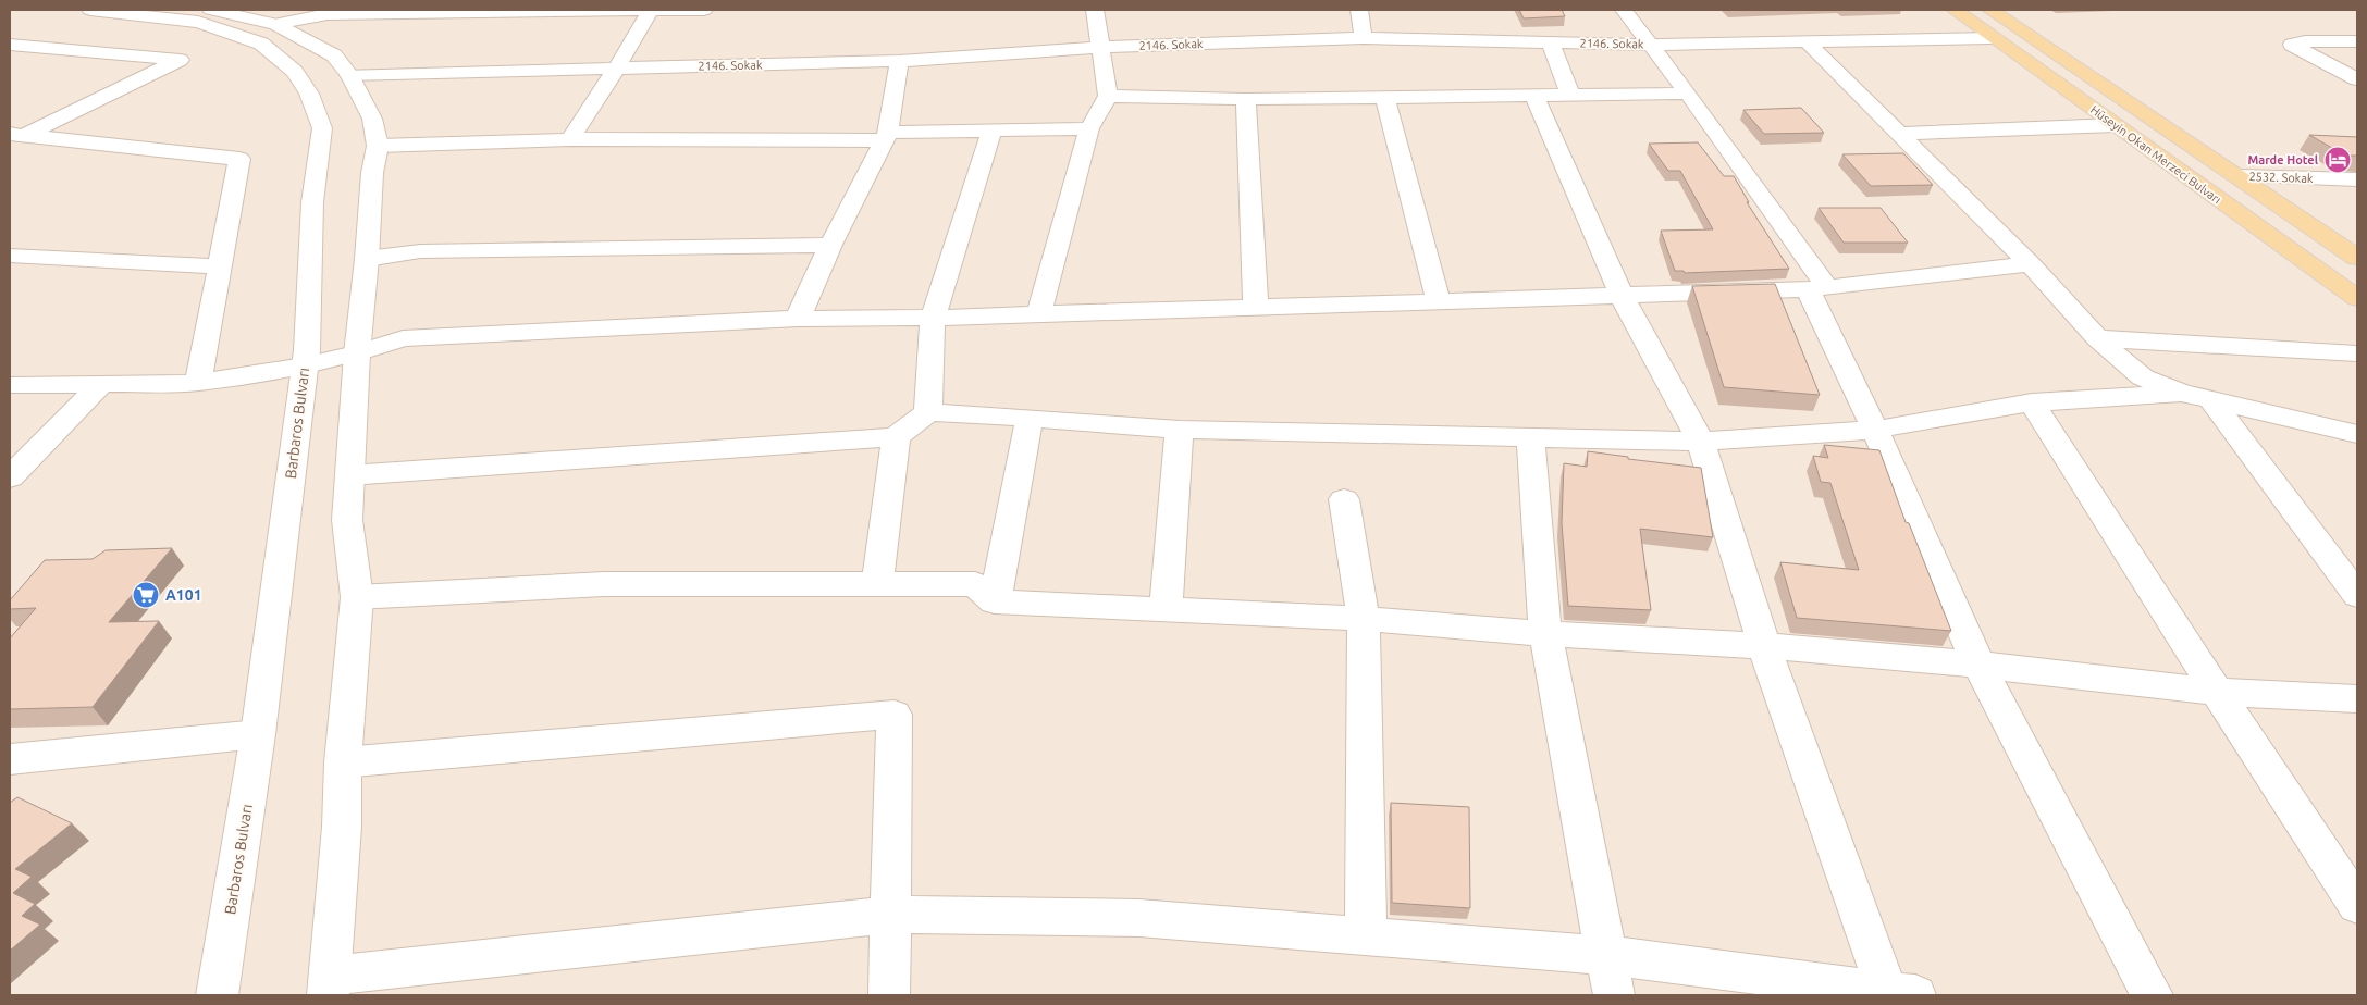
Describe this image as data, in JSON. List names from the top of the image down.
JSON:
{
  "streets": {
    "main road": ["Hüseyin Okan Merzeci Bulvarı"],
    "street": ["2146. Sokak", "2532. Sokak", "Barbaros Bulvarı"]
  },
  "crossings": [
    ["2146. Sokak", "Hüseyin Okan Merzeci Bulvarı"],
    ["Hüseyin Okan Merzeci Bulvarı", "2532. Sokak"]
  ],
  "places": {
    "hotel": ["Marde Hotel"],
    "supermarket": ["A101"]
  }
}
